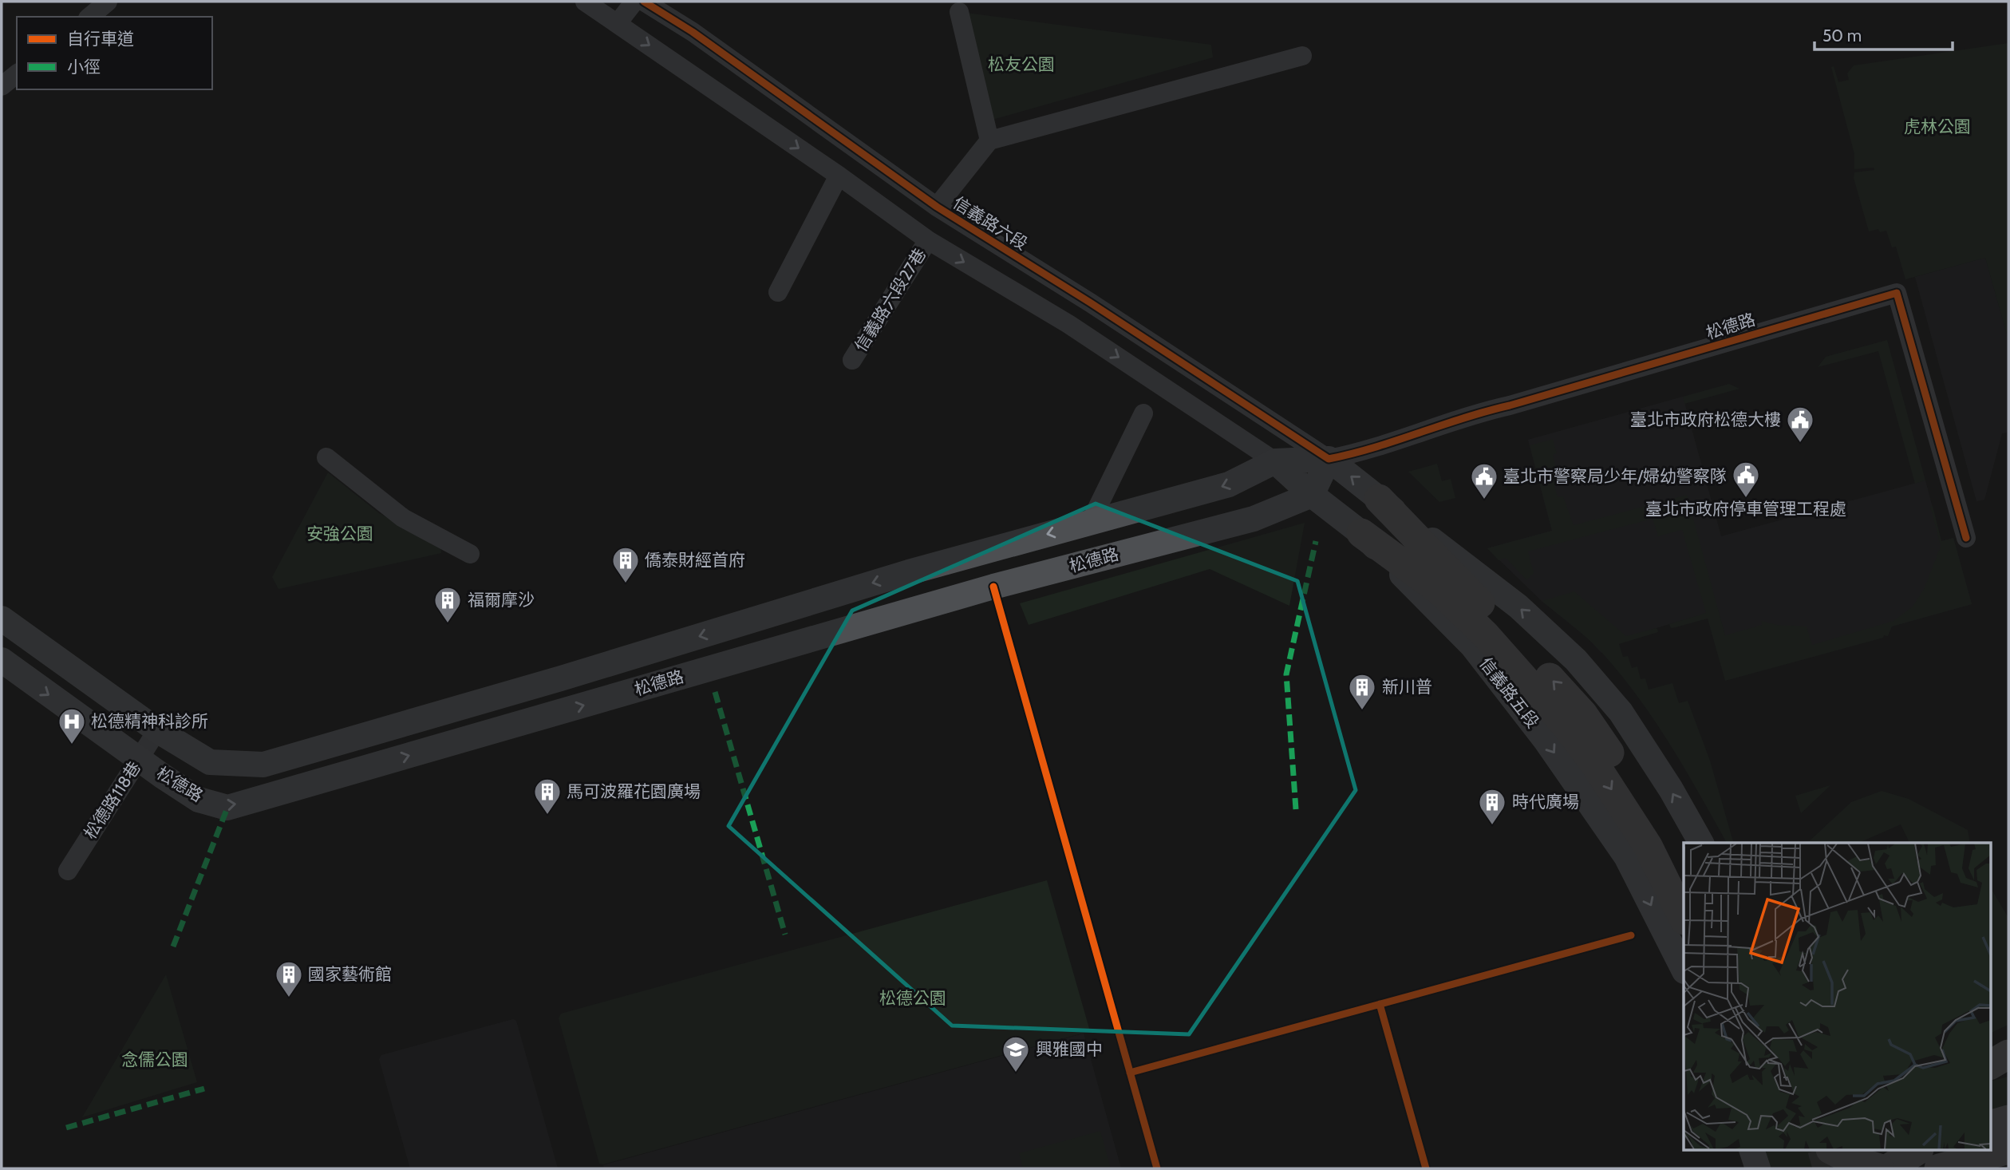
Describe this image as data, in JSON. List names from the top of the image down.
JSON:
{
  "streets": {
    "main road": ["松德路", "信義路五段"],
    "street": ["信義路六段", "信義路六段27巷", "松德路118巷"]
  },
  "crossings": [
    ["信義路六段", "松德路"],
    ["松德路", "信義路五段"],
    ["松德路", "松德路118巷"]
  ],
  "parks": [
    "松友公園",
    "虎林公園",
    "安強公園",
    "松德公園",
    "念儒公園"
  ],
  "places": {
    "public building": ["臺北市政府松德大樓", "臺北市政府停車管理工程處", "臺北市警察局少年/婦幼警察隊"],
    "building": [
      "僑泰財經首府",
      "福爾摩沙",
      "新川普",
      "馬可波羅花園廣場",
      "時代廣場",
      "國家藝術館"
    ],
    "hospital": ["松德精神科診所"],
    "school or university": ["興雅國中"]
  },
  "legend": ["自行車道", "小徑"],
  "scale_bar": "50 m"
}
